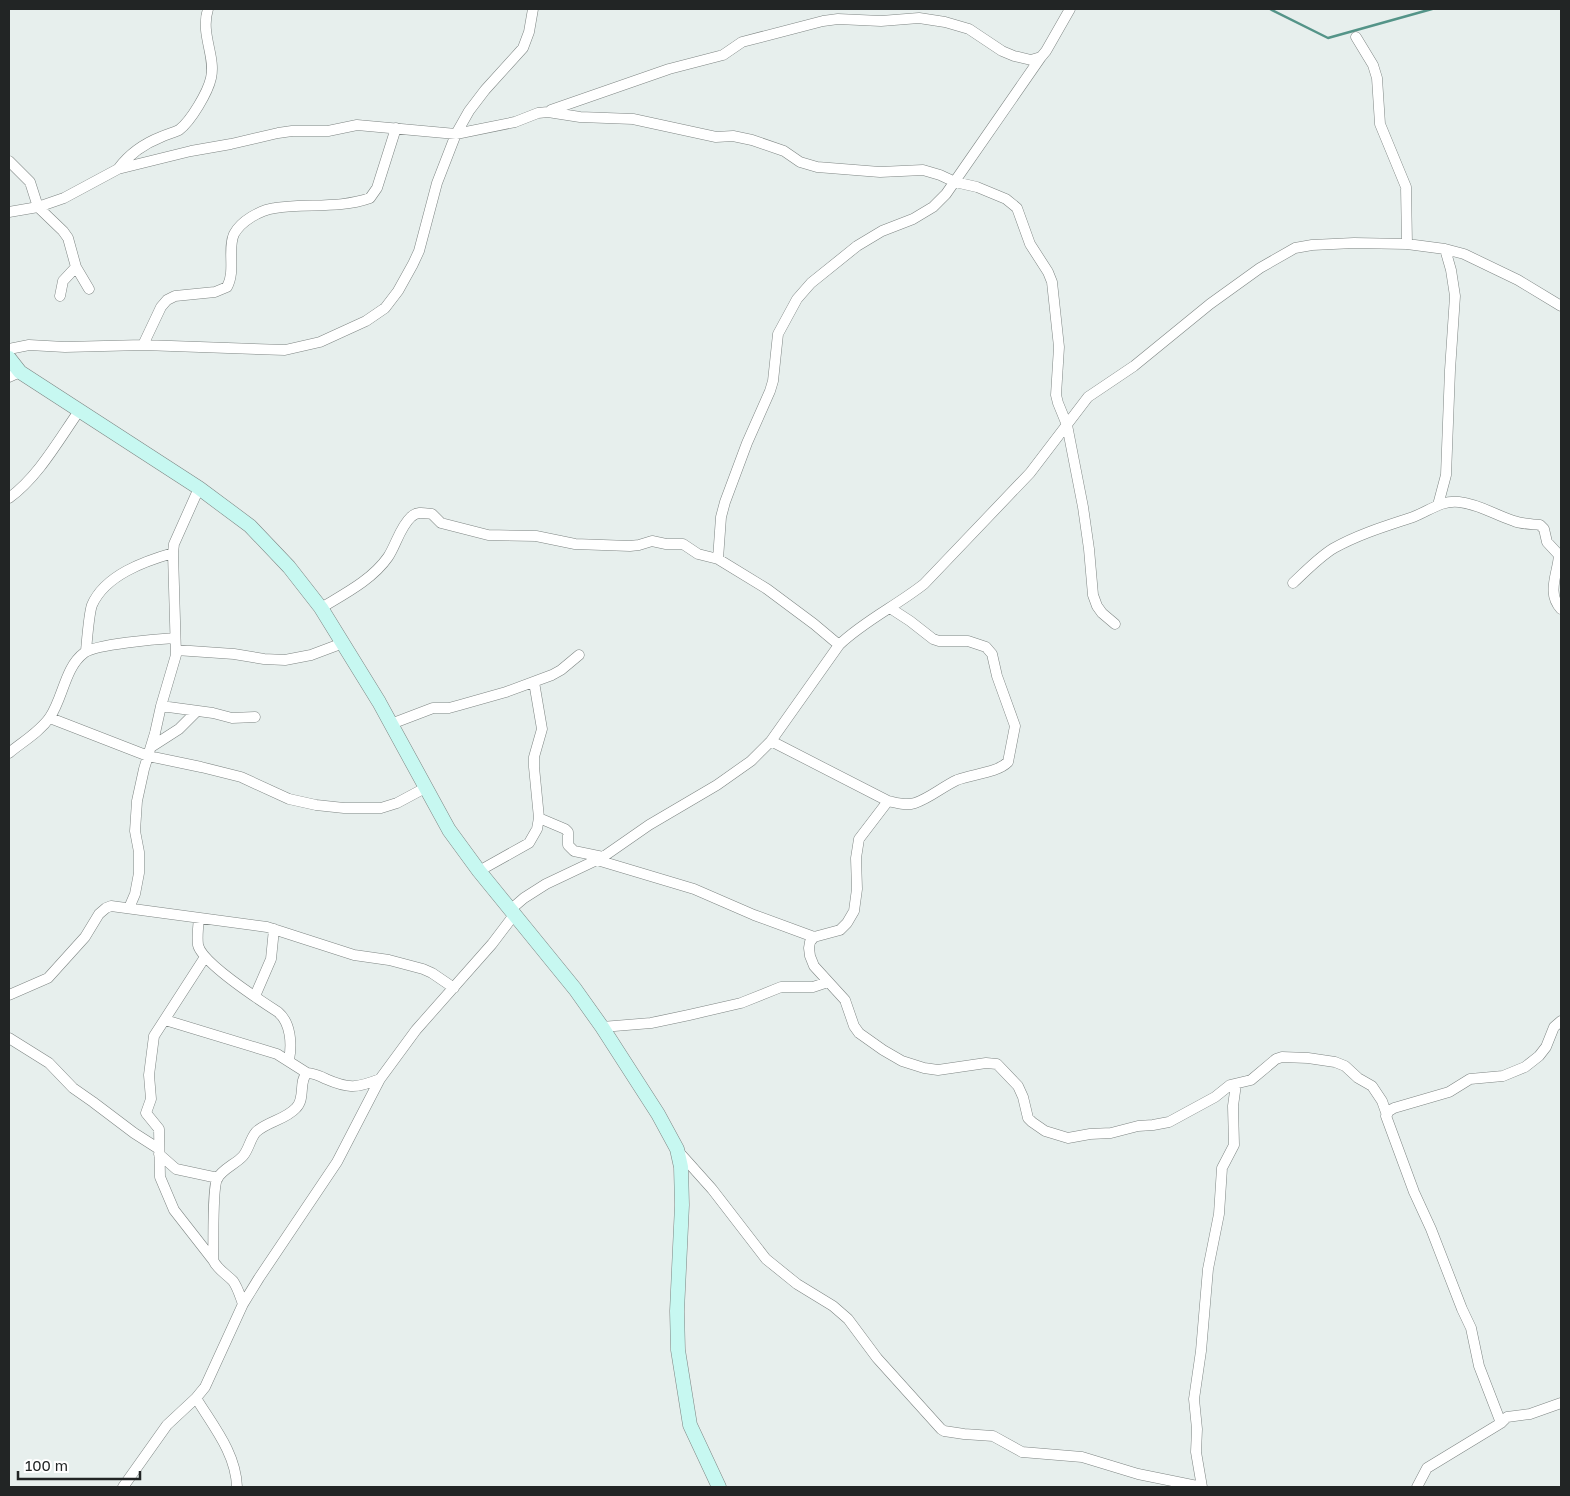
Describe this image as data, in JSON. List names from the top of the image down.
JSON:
{
  "scale_bar": "100 m"
}
